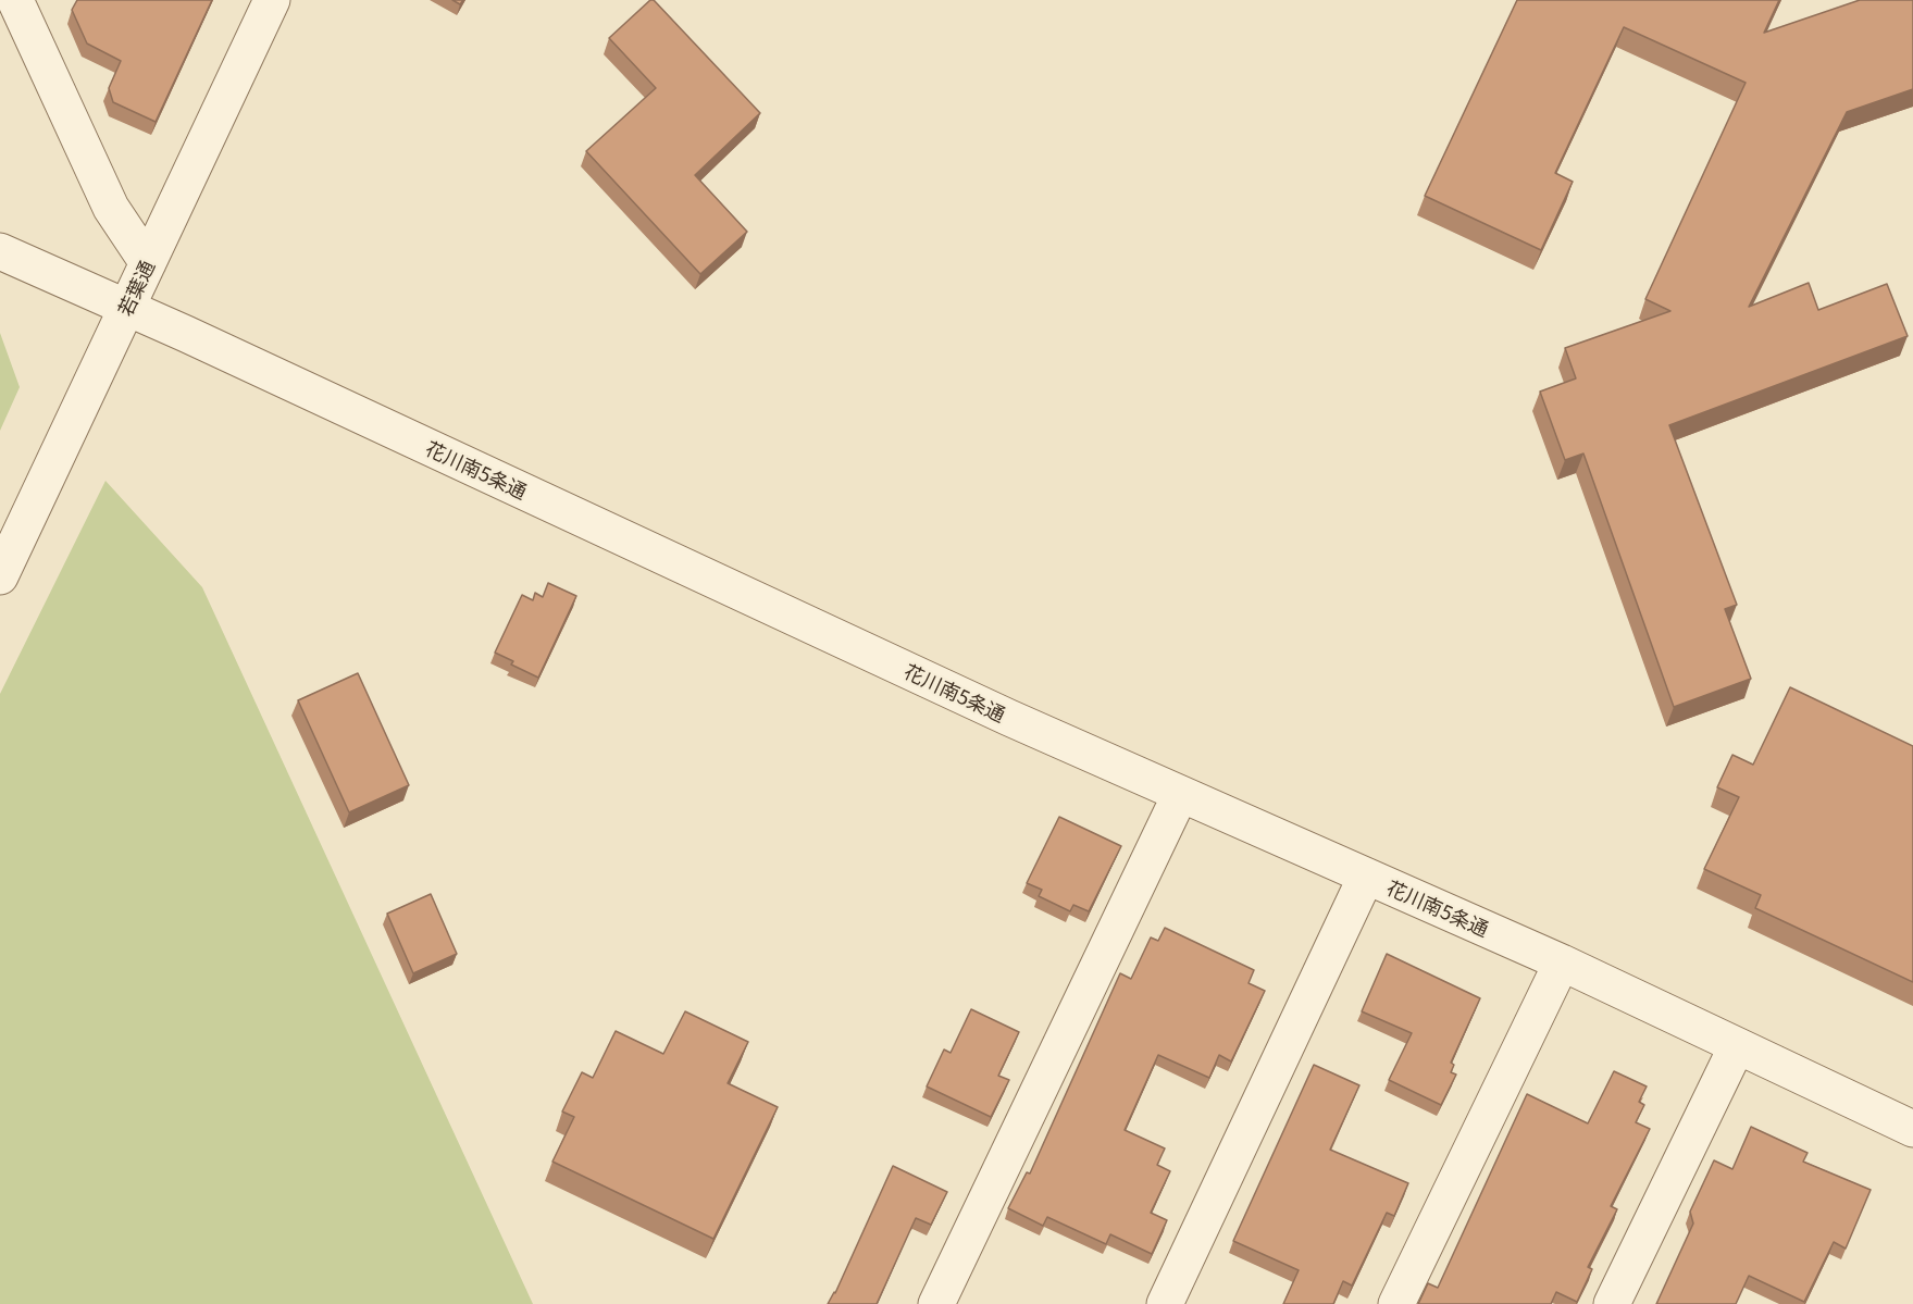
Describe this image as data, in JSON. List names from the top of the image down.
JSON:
{
  "streets": {
    "street": ["若葉通", "花川南5条通"]
  },
  "crossings": [
    ["若葉通", "花川南5条通"]
  ]
}
